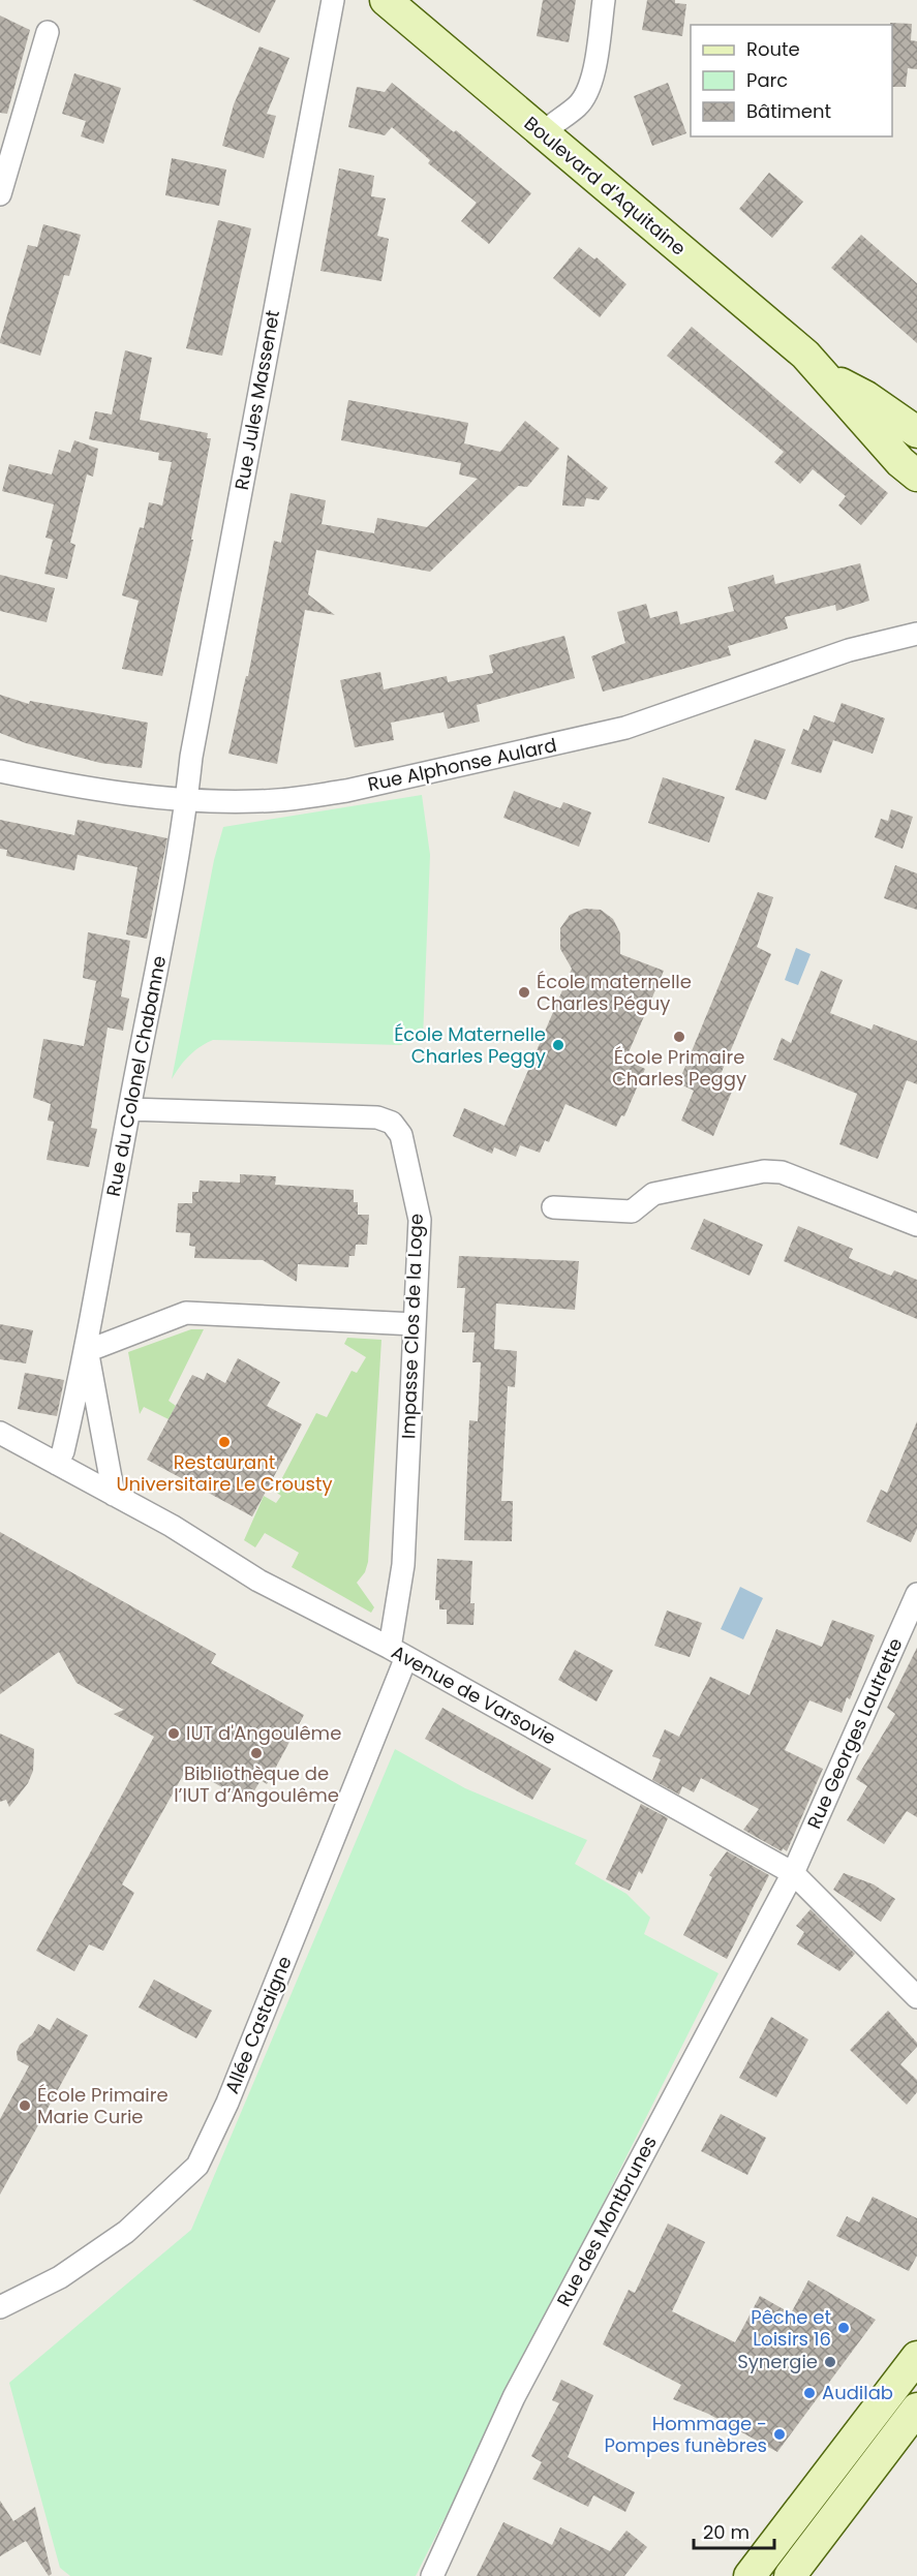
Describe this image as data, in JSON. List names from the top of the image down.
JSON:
{
  "streets": {
    "main road": ["Boulevard d'Aquitaine"],
    "street": [
      "Rue Jules Massenet",
      "Rue Alphonse Aulard",
      "Rue du Colonel Chabanne",
      "Impasse Clos de la Loge",
      "Avenue de Varsovie",
      "Rue Georges Lautrette",
      "Allée Castaigne",
      "Rue des Montbrunes"
    ]
  },
  "crossings": [
    ["Rue Jules Massenet", "Rue Alphonse Aulard"],
    ["Rue Jules Massenet", "Rue du Colonel Chabanne"],
    ["Rue Alphonse Aulard", "Rue du Colonel Chabanne"],
    ["Rue du Colonel Chabanne", "Impasse Clos de la Loge"],
    ["Rue du Colonel Chabanne", "Avenue de Varsovie"],
    ["Impasse Clos de la Loge", "Avenue de Varsovie"],
    ["Impasse Clos de la Loge", "Allée Castaigne"],
    ["Avenue de Varsovie", "Rue Georges Lautrette"],
    ["Avenue de Varsovie", "Allée Castaigne"],
    ["Avenue de Varsovie", "Rue des Montbrunes"],
    ["Rue Georges Lautrette", "Rue des Montbrunes"]
  ],
  "places": [
    "École maternelle Charles Péguy",
    "École Primaire Charles Peggy",
    "École Maternelle Charles Peggy",
    "Restaurant Universitaire Le Crousty",
    "IUT d'Angoulême",
    "Bibliothèque de l’IUT d’Angoulême",
    "École Primaire Marie Curie",
    "Pêche et Loisirs 16",
    "Synergie",
    "Audilab",
    "Hommage - Pompes funèbres"
  ],
  "legend": ["Route", "Parc", "Bâtiment"],
  "scale_bar": "20 m"
}
